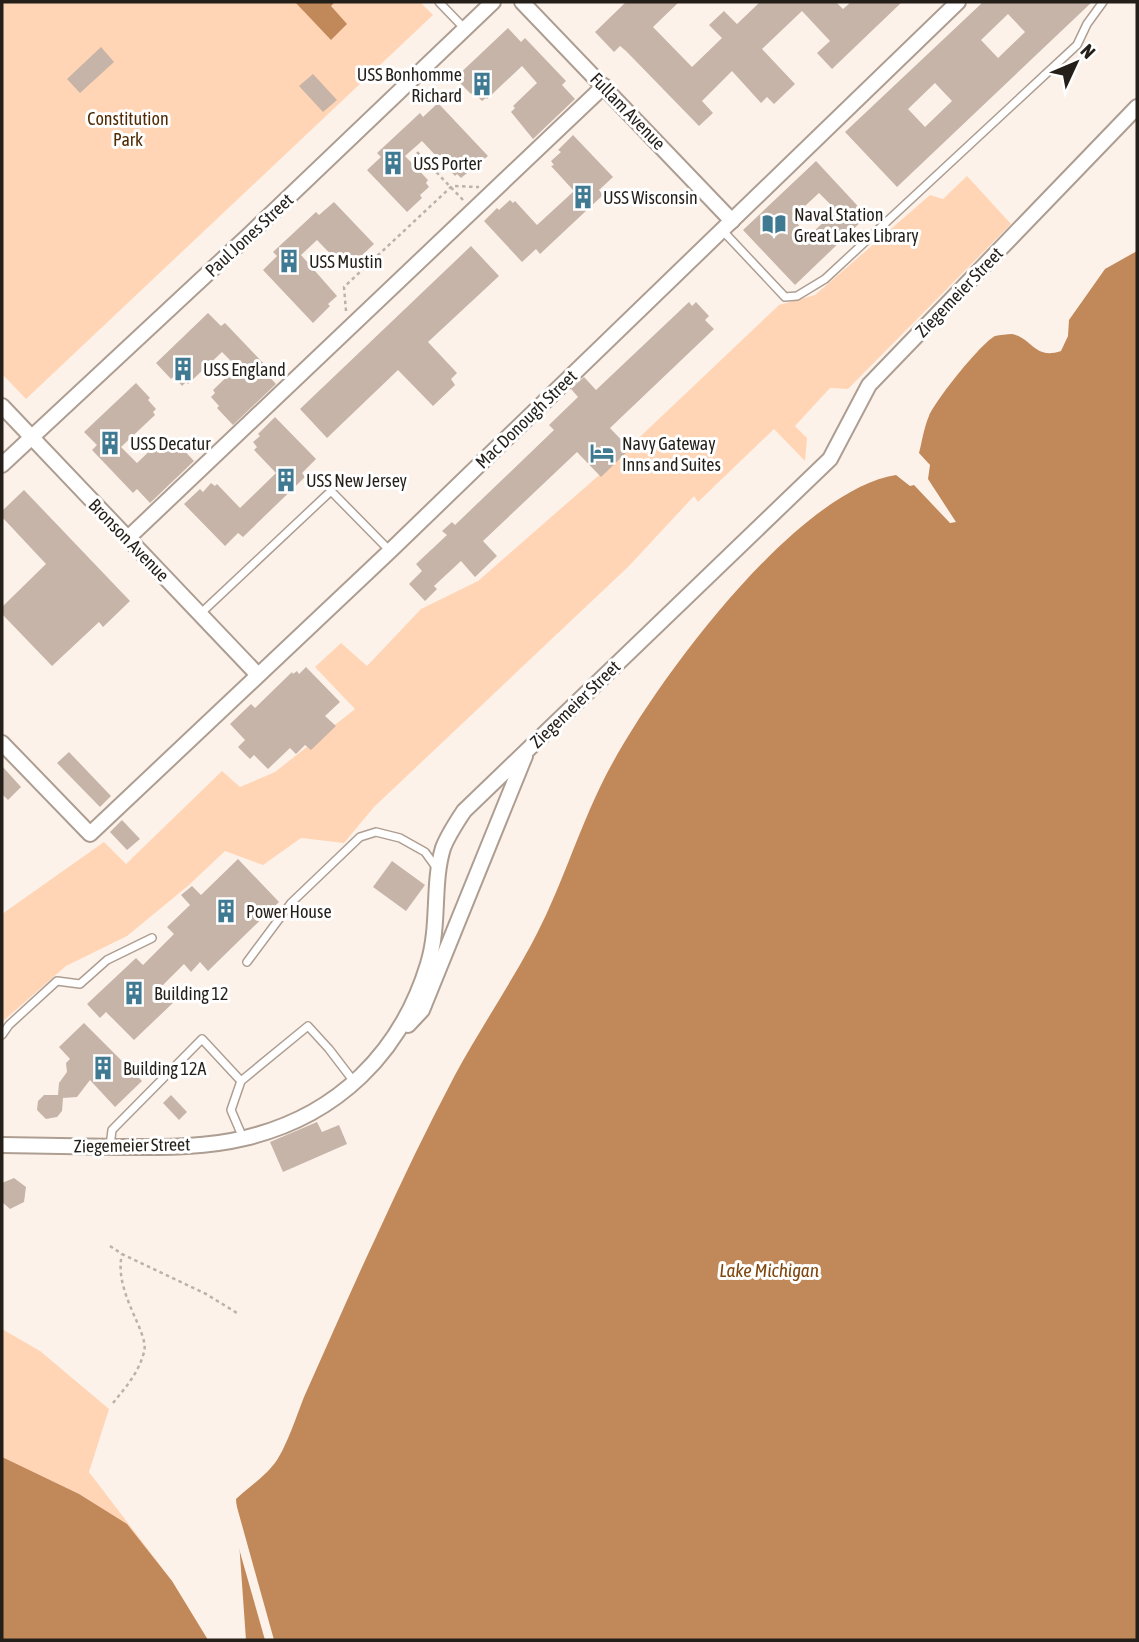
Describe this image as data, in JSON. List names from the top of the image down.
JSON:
{
  "streets": {
    "street": [
      "Fullam Avenue",
      "Paul Jones Street",
      "Ziegemeier Street",
      "Mac Donough Street",
      "Bronson Avenue"
    ]
  },
  "crossings": [
    ["Fullam Avenue", "Mac Donough Street"],
    ["Paul Jones Street", "Bronson Avenue"],
    ["Mac Donough Street", "Bronson Avenue"]
  ],
  "water": ["Lake Michigan"],
  "parks": ["Constitution Park"],
  "places": {
    "building": [
      "USS Bonhomme Richard",
      "USS Porter",
      "USS Wisconsin",
      "USS Mustin",
      "USS England",
      "USS Decatur",
      "USS New Jersey",
      "Power House",
      "Building 12",
      "Building 12A"
    ],
    "library": ["Naval Station Great Lakes Library"],
    "hotel": ["Navy Gateway Inns and Suites"]
  },
  "north": "top right"
}
